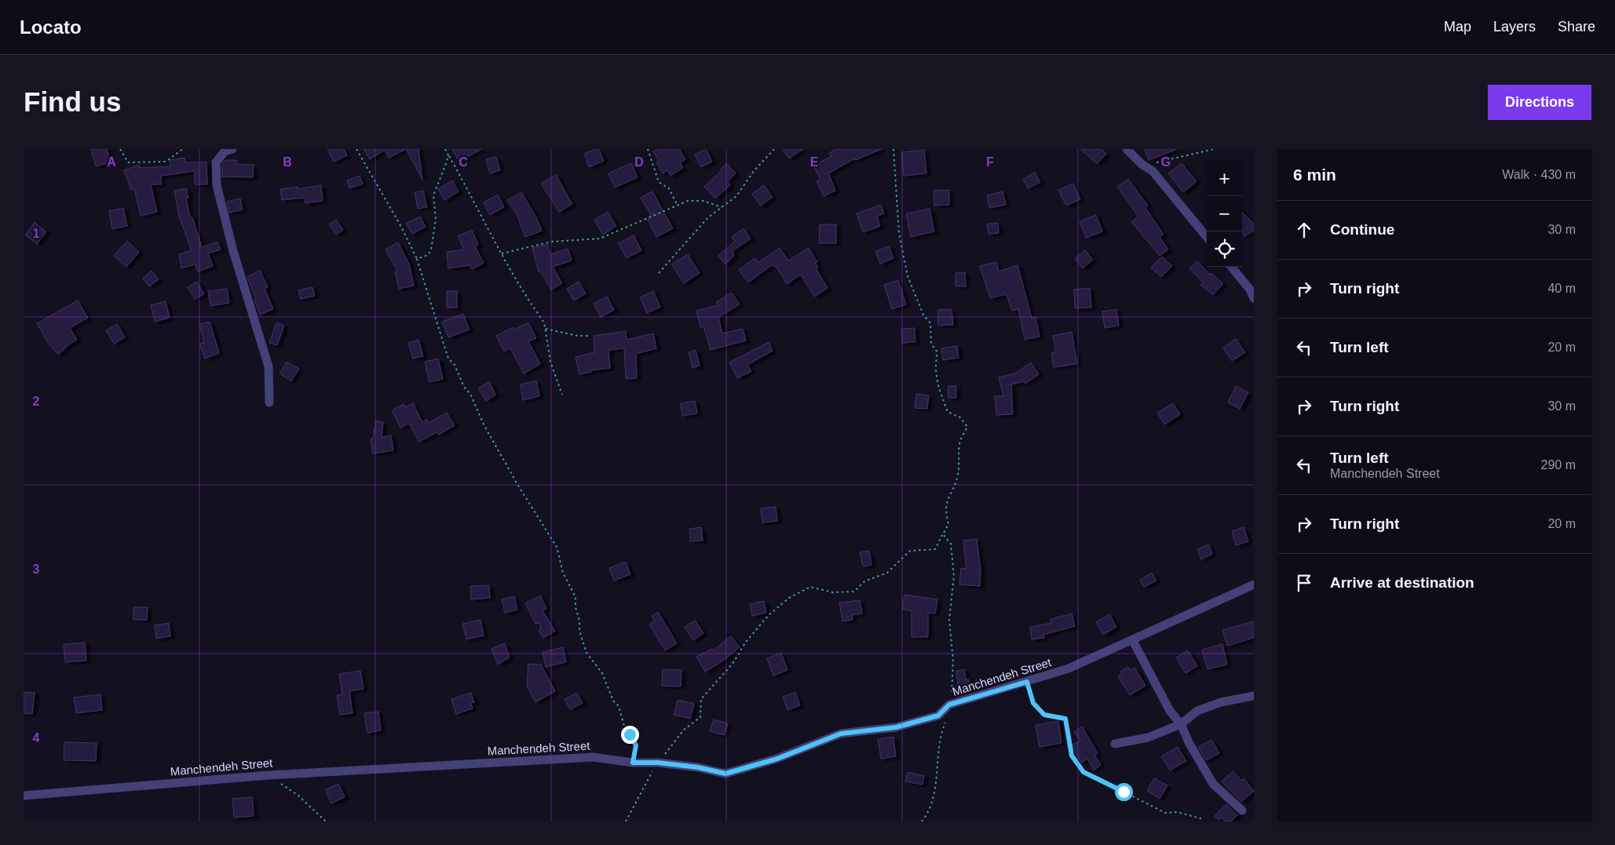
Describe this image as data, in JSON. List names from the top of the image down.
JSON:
{
  "streets": {
    "street": ["Manchendeh Street"]
  },
  "page": {
    "header": "Locato",
    "nav": ["Map", "Layers", "Share"],
    "buttons": "Directions",
    "title": "Find us",
    "heading": ["6 min", "Walk · 430 m"],
    "map_buttons": ["+", "−"],
    "list": [
      ["Continue", "30 m"],
      ["Turn right", "40 m"],
      ["Turn left", "20 m"],
      ["Turn right", "30 m"],
      ["Turn left", "Manchendeh Street", "290 m"],
      ["Turn right", "20 m"],
      "Arrive at destination"
    ]
  },
  "grid": {
    "columns": [
      "A",
      "B",
      "C",
      "D",
      "E",
      "F",
      "G"
    ],
    "rows": [
      "1",
      "2",
      "3",
      "4"
    ]
  }
}
